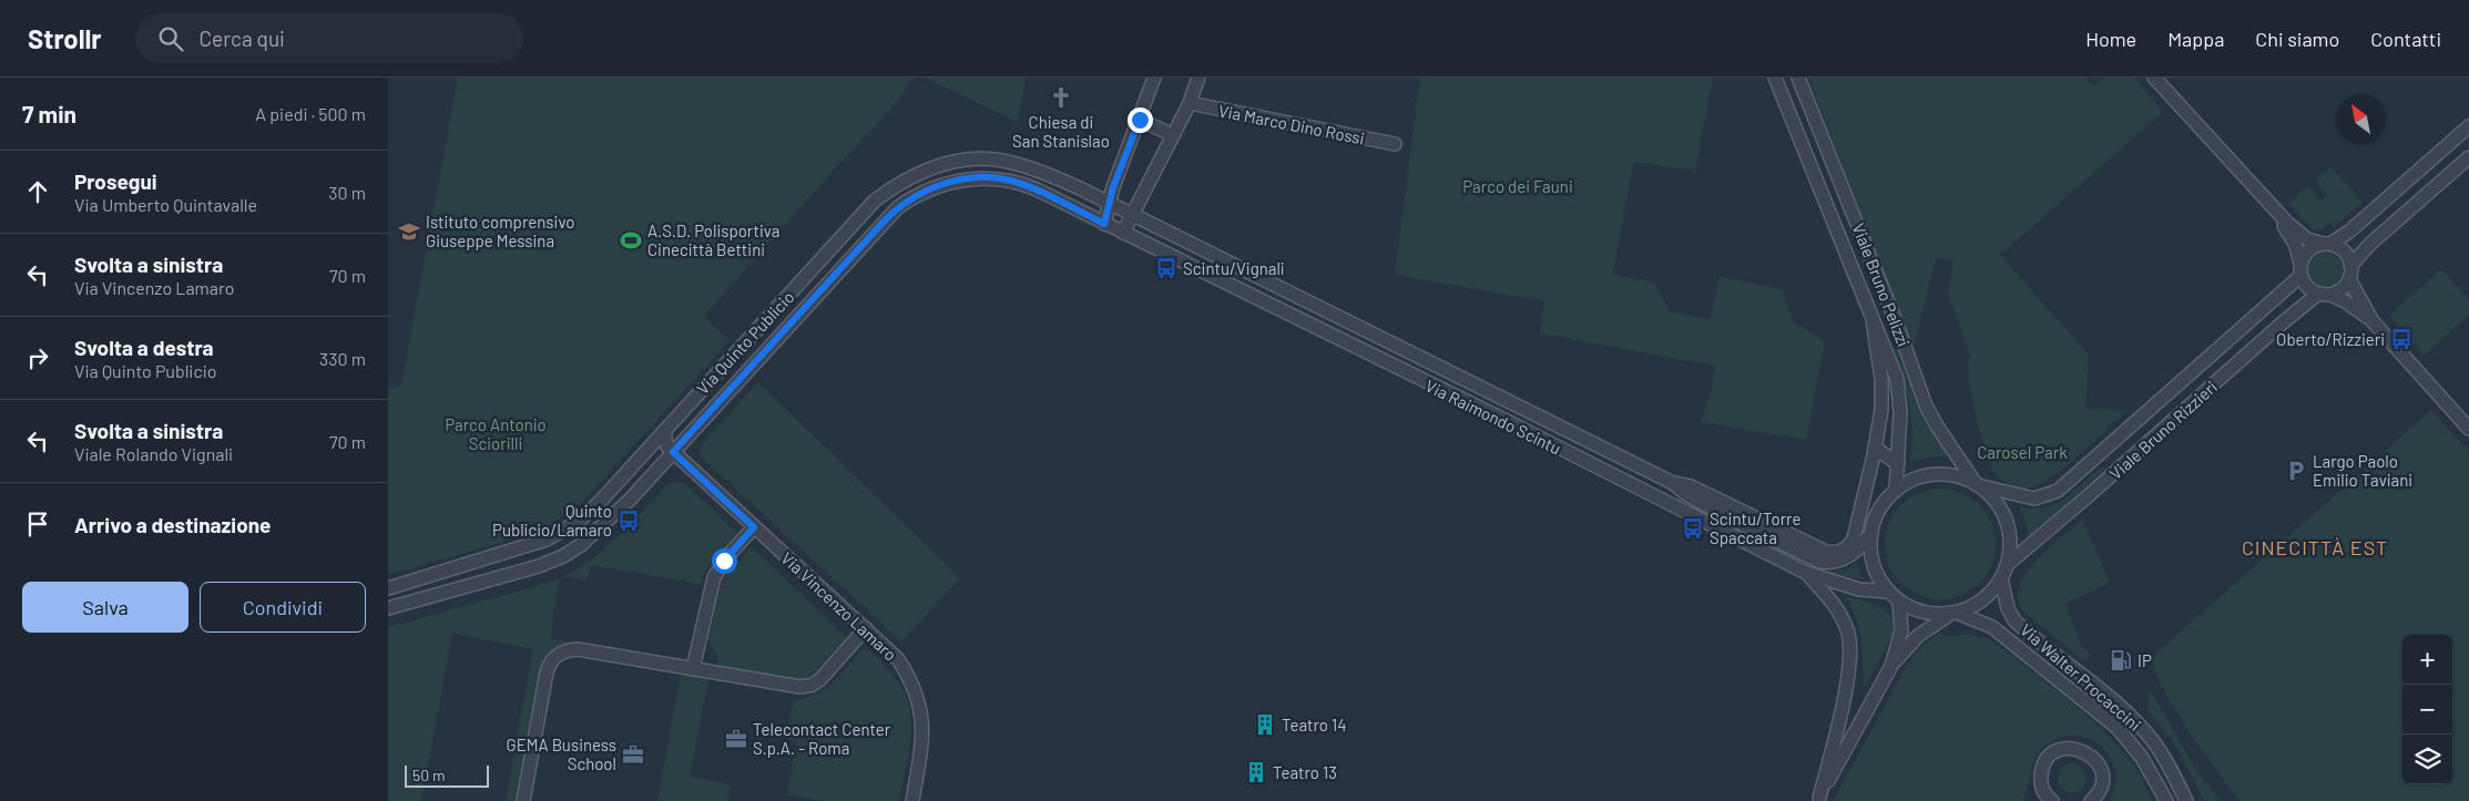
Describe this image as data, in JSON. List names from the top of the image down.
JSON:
{
  "streets": {
    "street": [
      "Via Marco Dino Rossi",
      "Viale Bruno Pelizzi",
      "Via Quinto Publicio",
      "Via Raimondo Scintu",
      "Viale Bruno Rizzieri",
      "Via Vincenzo Lamaro",
      "Via Walter Procaccini"
    ]
  },
  "crossings": [
    ["Viale Bruno Pelizzi", "Via Raimondo Scintu"],
    ["Viale Bruno Pelizzi", "Viale Bruno Rizzieri"],
    ["Viale Bruno Pelizzi", "Via Walter Procaccini"],
    ["Via Quinto Publicio", "Via Raimondo Scintu"],
    ["Via Quinto Publicio", "Via Vincenzo Lamaro"],
    ["Via Raimondo Scintu", "Viale Bruno Rizzieri"],
    ["Via Raimondo Scintu", "Via Walter Procaccini"],
    ["Viale Bruno Rizzieri", "Via Walter Procaccini"]
  ],
  "districts": ["CINECITTÀ EST"],
  "parks": ["Parco dei Fauni", "Parco Antonio Sciorilli", "Carosel Park"],
  "places": {
    "church": ["Chiesa di San Stanislao"],
    "school or university": ["Istituto comprensivo Giuseppe Messina"],
    "sports": ["A.S.D. Polisportiva Cinecittà Bettini"],
    "bus stop": [
      "Scintu/Vignali",
      "Oberto/Rizzieri",
      "Quinto Publicio/Lamaro",
      "Scintu/Torre Spaccata"
    ],
    "parking": ["Largo Paolo Emilio Taviani"],
    "fuel station": ["IP"],
    "building": ["Teatro 14", "Teatro 13"],
    "office": ["Telecontact Center S.p.A. - Roma", "GEMA Business School"]
  },
  "scale_bar": "50 m",
  "north": "top left",
  "page": {
    "header": "Strollr",
    "search": "Cerca qui",
    "nav": [
      "Home",
      "Mappa",
      "Chi siamo",
      "Contatti"
    ],
    "heading": ["7 min", "A piedi · 500 m"],
    "list": [
      ["Prosegui", "Via Umberto Quintavalle", "30 m"],
      ["Svolta a sinistra", "Via Vincenzo Lamaro", "70 m"],
      ["Svolta a destra", "Via Quinto Publicio", "330 m"],
      ["Svolta a sinistra", "Viale Rolando Vignali", "70 m"],
      "Arrivo a destinazione"
    ],
    "buttons": ["Salva", "Condividi"],
    "map_buttons": ["+", "−"],
    "scale": "50 m"
  }
}
